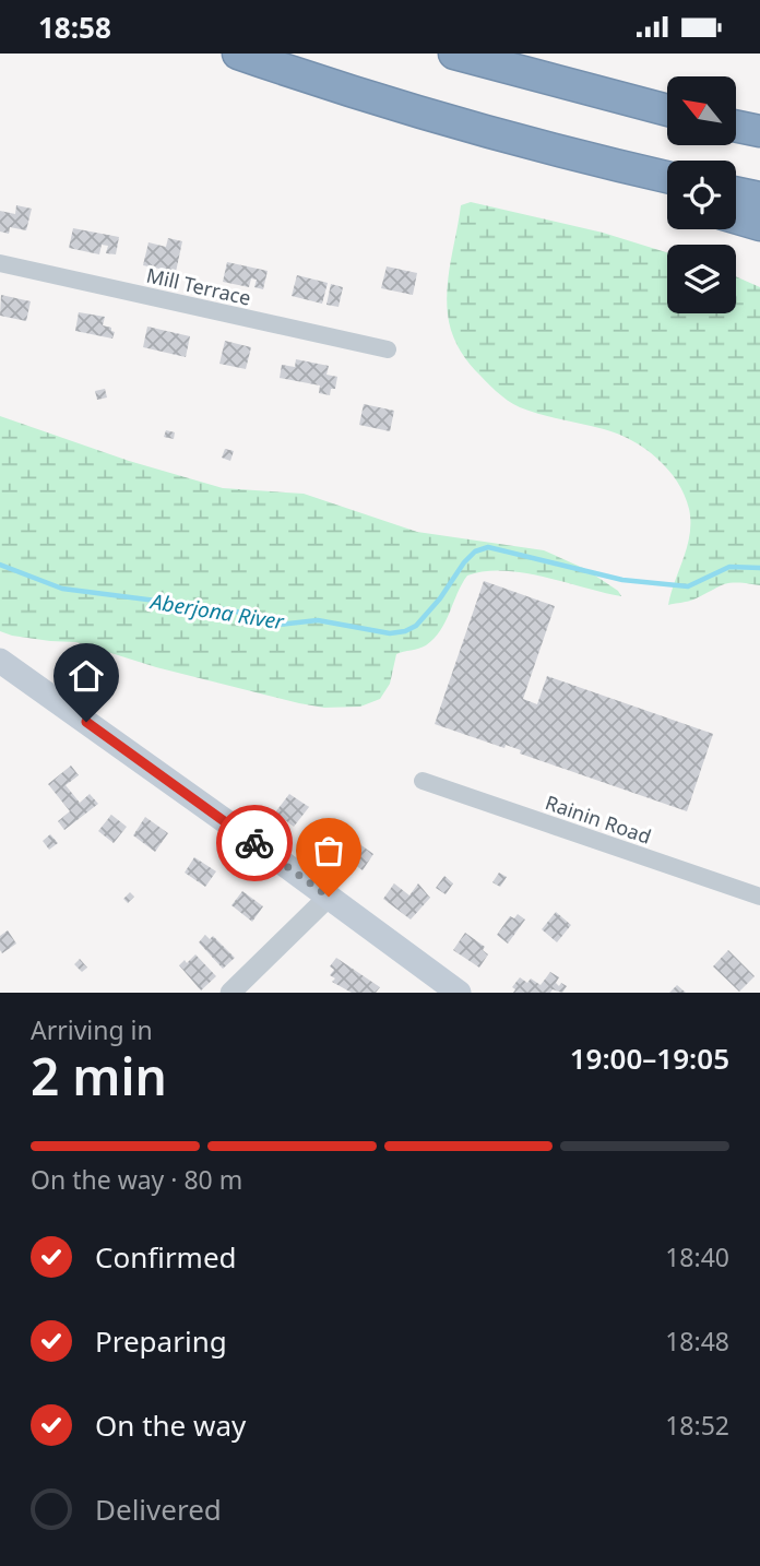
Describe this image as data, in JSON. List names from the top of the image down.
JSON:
{
  "streets": {
    "street": ["Mill Terrace", "Rainin Road"]
  },
  "water": ["Aberjona River"],
  "north": "top left",
  "page": {
    "status": "18:58",
    "heading": ["2 min", "Arriving in", "19:00–19:05"],
    "bar": "On the way · 80 m",
    "list": [
      ["Confirmed", "18:40"],
      ["Preparing", "18:48"],
      ["On the way", "18:52"],
      "Delivered"
    ]
  }
}
